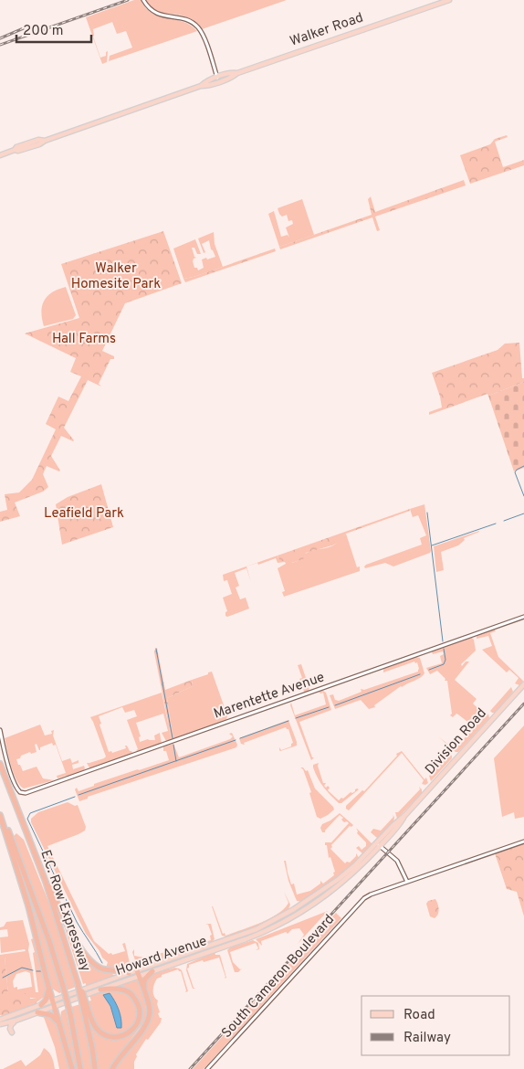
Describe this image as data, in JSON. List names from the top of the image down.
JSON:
{
  "streets": {
    "highway": ["E.C. Row Expressway"],
    "main road": ["Walker Road", "Division Road", "Howard Avenue"],
    "street": ["Marentette Avenue", "South Cameron Boulevard"]
  },
  "crossings": [
    ["Division Road", "Howard Avenue"]
  ],
  "parks": ["Walker Homesite Park", "Hall Farms", "Leafield Park"],
  "legend": ["Road", "Railway"],
  "scale_bar": "200 m"
}
